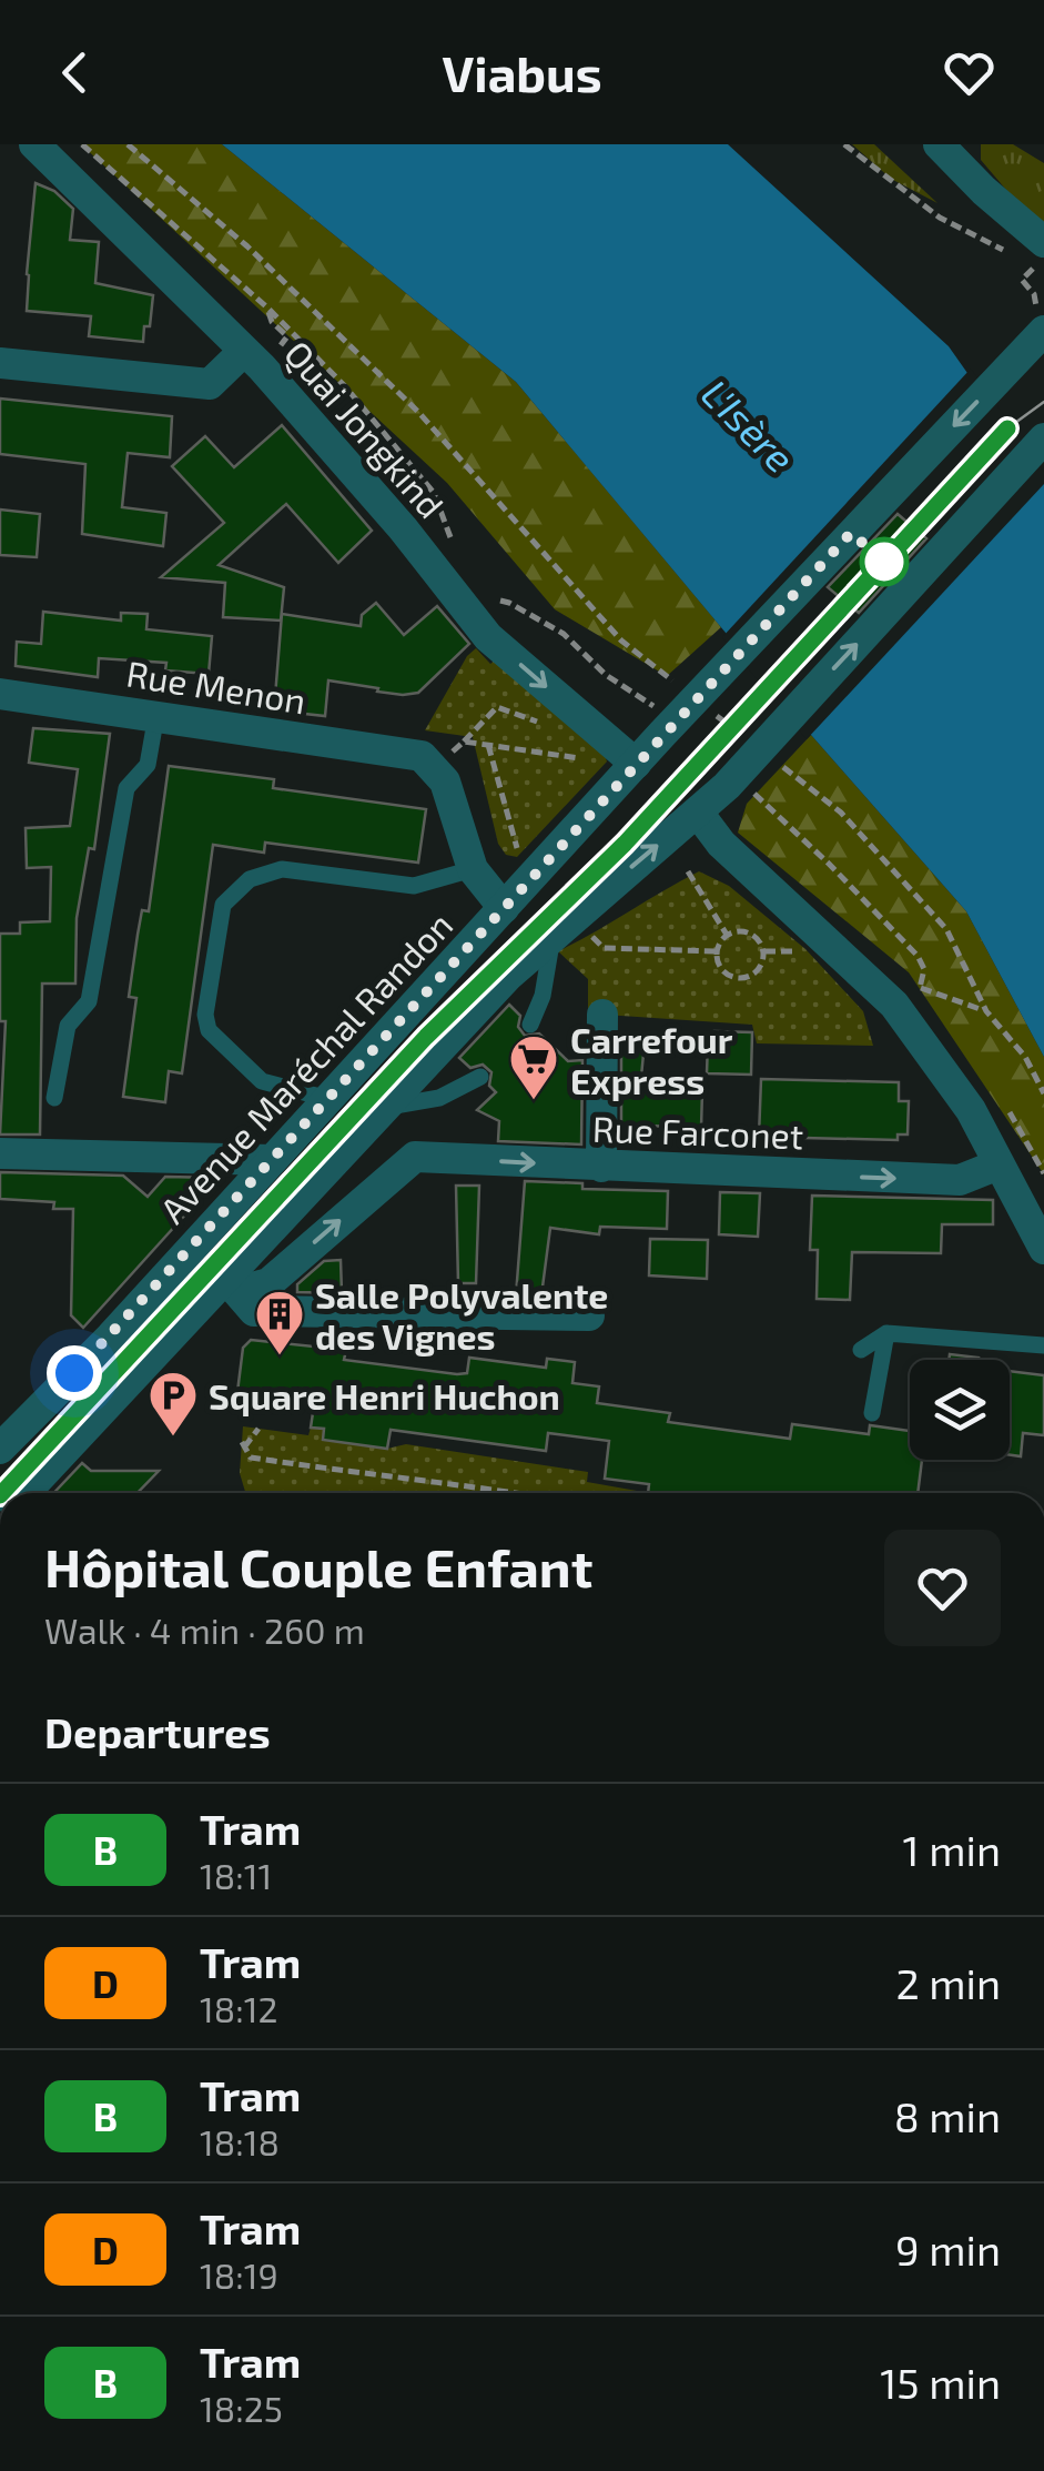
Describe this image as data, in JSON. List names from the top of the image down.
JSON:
{
  "streets": {
    "street": [
      "Quai Jongkind",
      "Rue Menon",
      "Avenue Maréchal Randon",
      "Rue Farconet"
    ]
  },
  "crossings": [
    ["Quai Jongkind", "Avenue Maréchal Randon"]
  ],
  "one_way": ["Quai Jongkind"],
  "water": ["L'Isère"],
  "places": {
    "supermarket": ["Carrefour Express"],
    "building": ["Salle Polyvalente des Vignes"],
    "parking": ["Square Henri Huchon"]
  },
  "lines": ["tram line B"],
  "page": {
    "header": "Viabus",
    "heading": [
      ["Hôpital Couple Enfant", "Walk · 4 min · 260 m"],
      "Departures"
    ],
    "list": [
      {
        "mark": "B",
        "name": "Tram",
        "note": "18:11",
        "value": "1 min"
      },
      {
        "mark": "D",
        "name": "Tram",
        "note": "18:12",
        "value": "2 min"
      },
      {
        "mark": "B",
        "name": "Tram",
        "note": "18:18",
        "value": "8 min"
      },
      {
        "mark": "D",
        "name": "Tram",
        "note": "18:19",
        "value": "9 min"
      },
      {
        "mark": "B",
        "name": "Tram",
        "note": "18:25",
        "value": "15 min"
      }
    ]
  }
}
